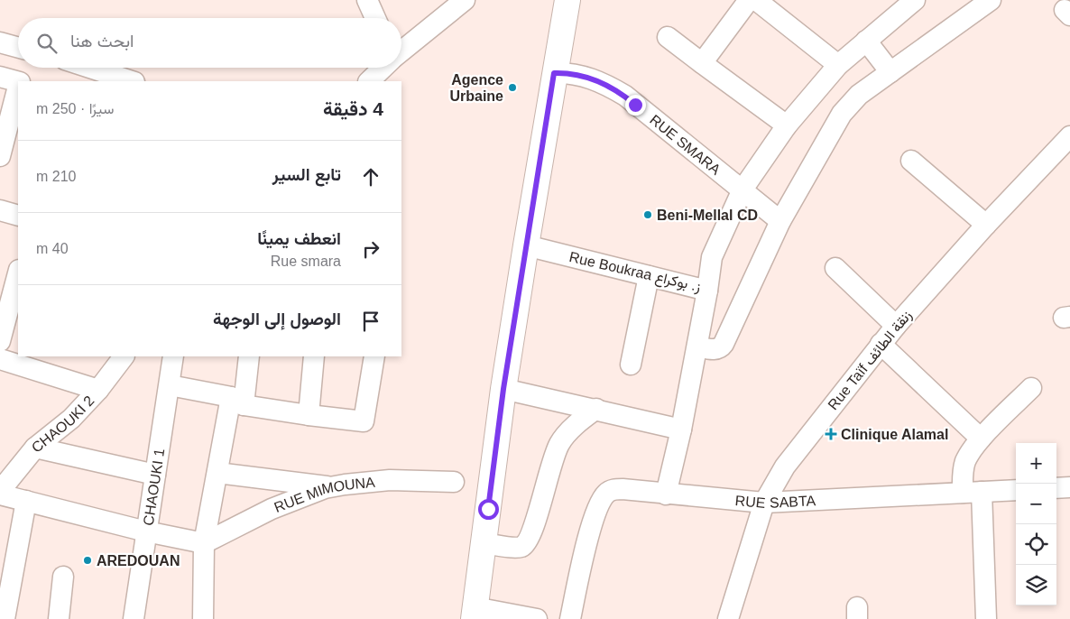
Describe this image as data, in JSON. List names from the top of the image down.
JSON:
{
  "streets": {
    "street": [
      "RUE SMARA",
      "Rue Boukraa ز. بوكراع",
      "Rue Taïf زنقة الطائف",
      "CHAOUKI 2",
      "CHAOUKI 1",
      "RUE MIMOUNA",
      "RUE SABTA"
    ]
  },
  "crossings": [
    ["RUE SMARA", "Rue Boukraa ز. بوكراع"],
    ["Rue Taïf زنقة الطائف", "RUE SABTA"]
  ],
  "places": {
    "other": ["Agence Urbaine", "Beni-Mellal CD", "AREDOUAN"],
    "health": ["Clinique Alamal"]
  },
  "page": {
    "search": "ابحث هنا",
    "heading": ["4 دقيقة", "سيرًا · 250 m"],
    "list": [
      ["تابع السير", "210 m"],
      ["انعطف يمينًا", "Rue smara", "40 m"],
      "الوصول إلى الوجهة"
    ],
    "map_buttons": ["+", "−"]
  }
}
